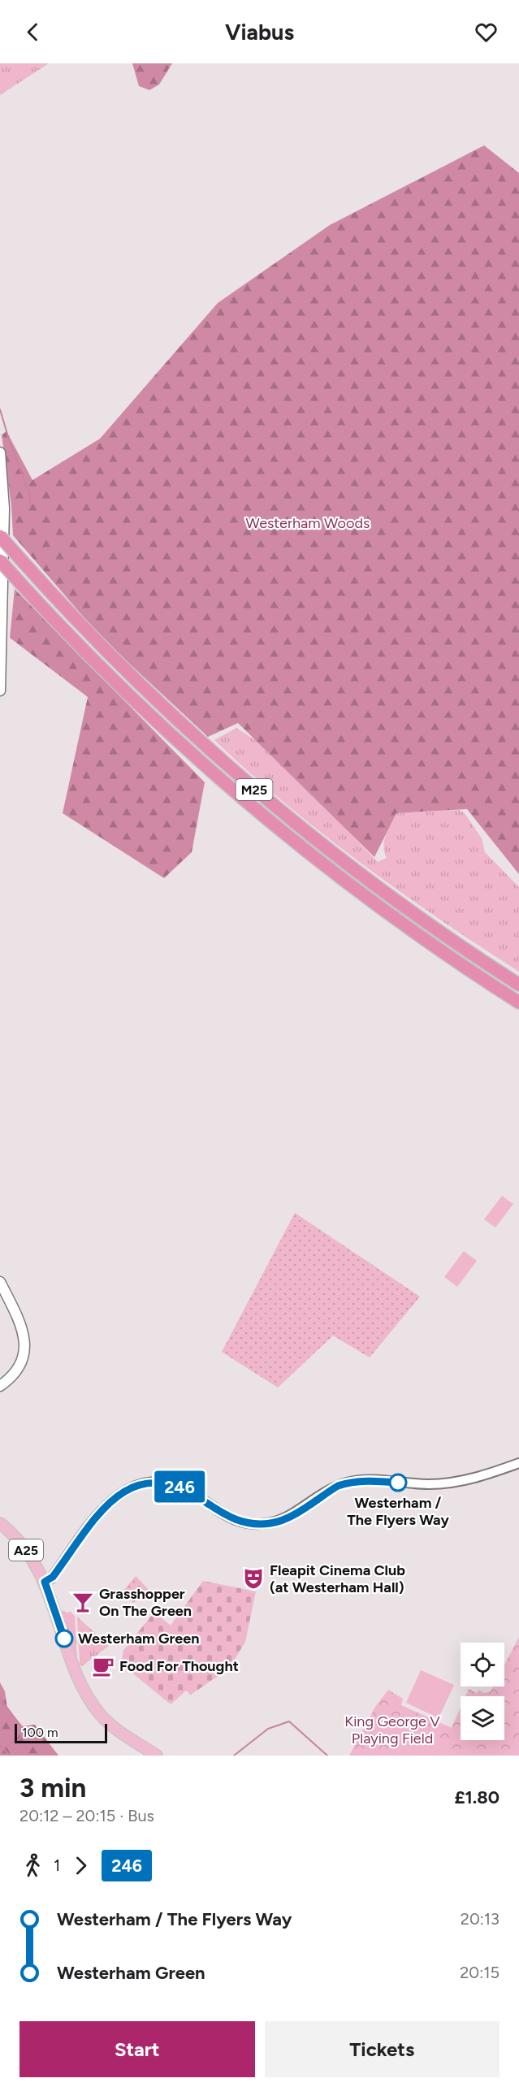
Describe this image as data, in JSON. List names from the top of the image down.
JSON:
{
  "streets": {
    "highway": ["M25"],
    "main road": ["A25"]
  },
  "parks": ["Westerham Woods", "King George V Playing Field"],
  "places": {
    "other": ["Westerham / The Flyers Way", "Westerham Green"],
    "theatre": ["Fleapit Cinema Club (at Westerham Hall)"],
    "bar": ["Grasshopper On The Green"],
    "cafe": ["Food For Thought"]
  },
  "lines": ["bus line 246"],
  "scale_bar": "100 m",
  "page": {
    "header": "Viabus",
    "on_map": "246",
    "scale": "100 m",
    "heading": ["3 min", "20:12 – 20:15 · Bus", "£1.80"],
    "legs": ["1", "246"],
    "list": [
      {
        "name": "Westerham / The Flyers Way",
        "value": "20:13"
      },
      {
        "name": "Westerham Green",
        "value": "20:15"
      }
    ],
    "buttons": ["Start", "Tickets"]
  }
}
